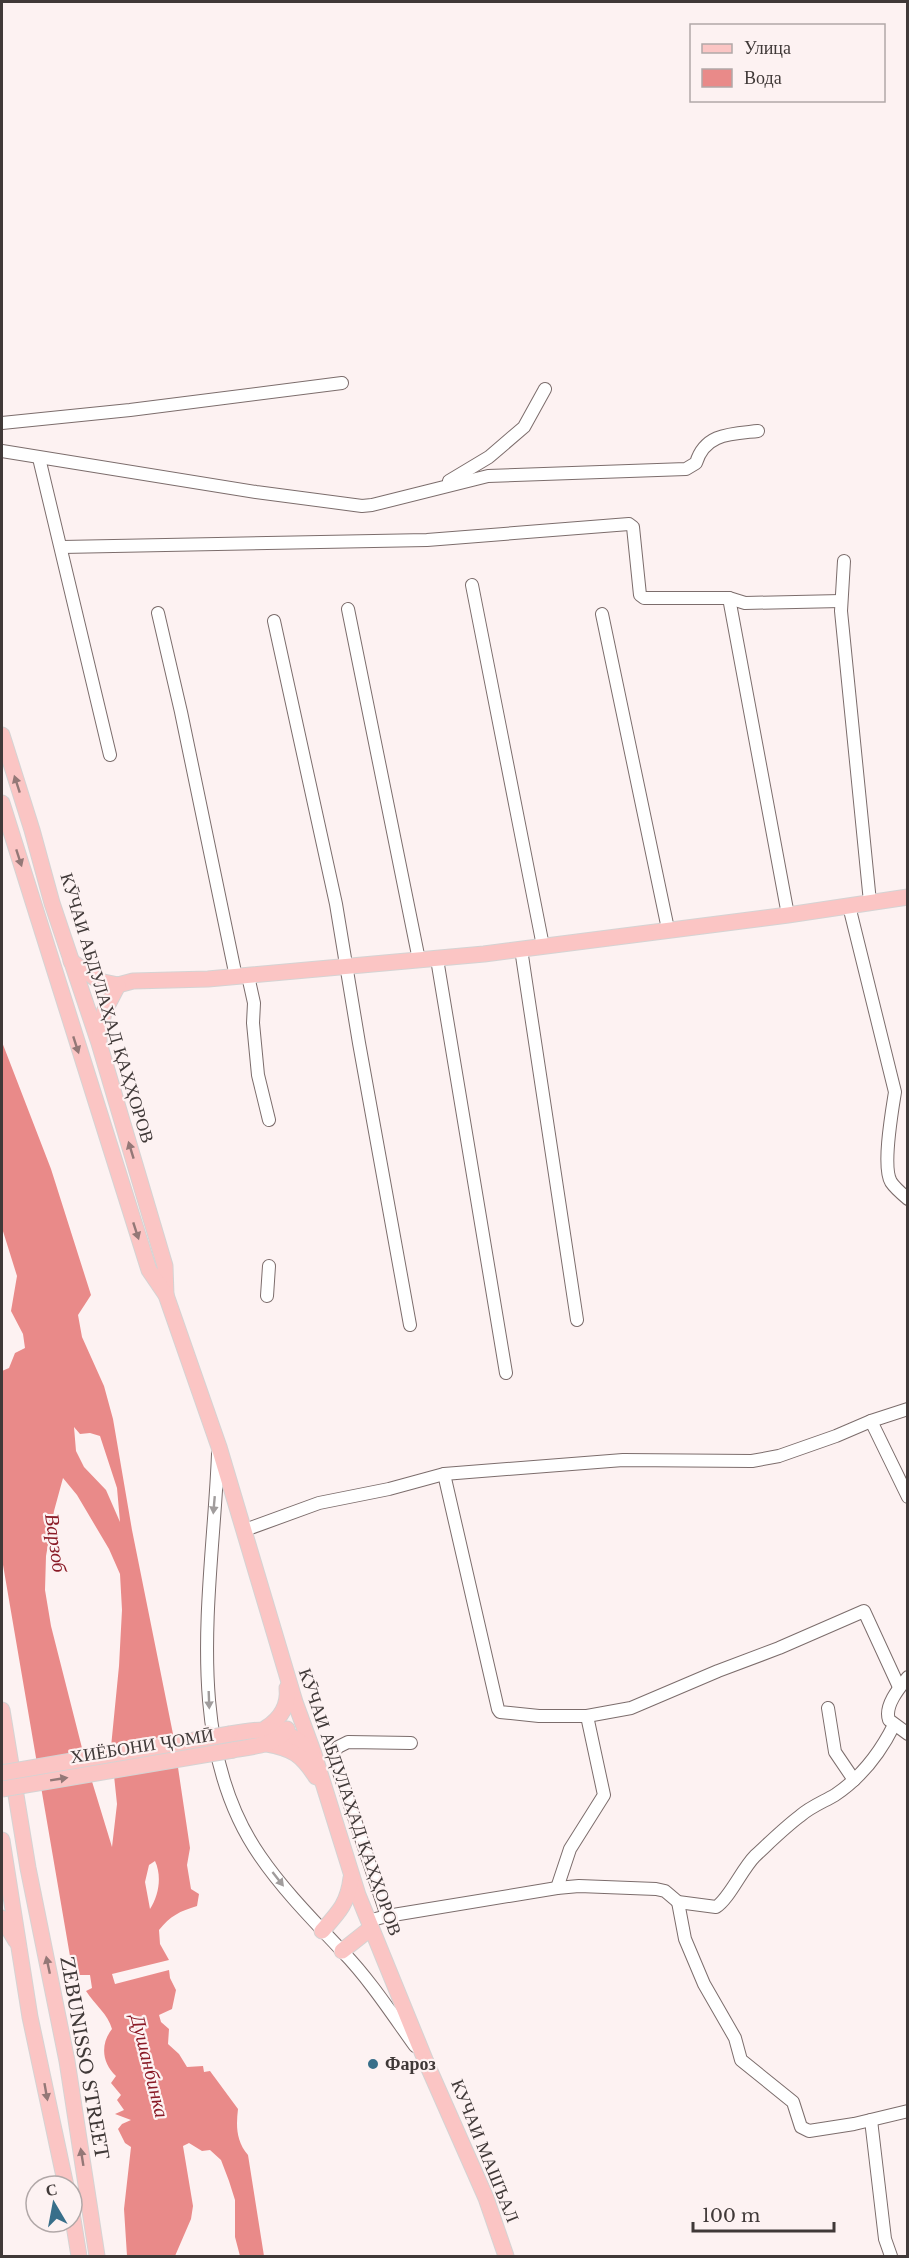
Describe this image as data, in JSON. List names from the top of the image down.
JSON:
{
  "streets": {
    "main road": [
      "КӮЧАИ АБДУЛАҲАД ҚАҲҲОРОВ",
      "ХИЁБОНИ ҶОМӢ",
      "ZEBUNISSO STREET",
      "КУЧАИ МАШЪАЛ"
    ]
  },
  "crossings": [
    ["КӮЧАИ АБДУЛАҲАД ҚАҲҲОРОВ", "ХИЁБОНИ ҶОМӢ"],
    ["КӮЧАИ АБДУЛАҲАД ҚАҲҲОРОВ", "КУЧАИ МАШЪАЛ"]
  ],
  "water": ["Варзоб", "Душанбинка"],
  "places": ["Фароз"],
  "legend": ["Улица", "Вода"],
  "scale_bar": "100 m",
  "north": "top"
}
